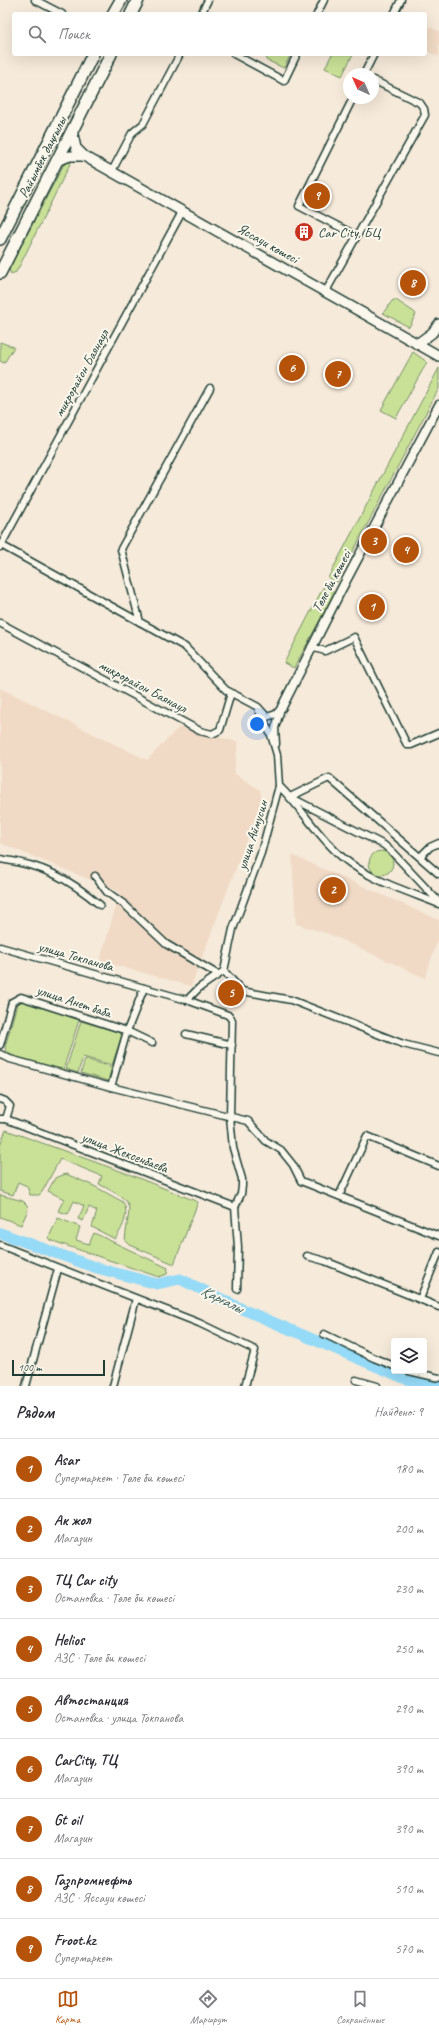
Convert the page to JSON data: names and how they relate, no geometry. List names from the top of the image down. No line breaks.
{"streets":{"highway":["Райымбек даңғылы"],"main road":["Яссауи көшесі"],"street":["микрорайон Баянаул","Төле би көшесі","улица Аймусин","улица Токпанова","улица Анет баба","улица Жексенбаева"]},"crossings":[["Яссауи көшесі","микрорайон Баянаул"]],"water":["Қарғалы"],"places":{"building":["Car City, БЦ"]},"scale_bar":"100 m","north":"top left","page":{"search":"Поиск","pins":["9","8","6","7","3","4","1","2","5"],"scale":"100 m","heading":["Рядом","Найдено: 9"],"list":[{"mark":"1","name":"Asar","note":"Супермаркет · Төле би көшесі","value":"180 m"},{"mark":"2","name":"Ак жол","note":"Магазин","value":"200 m"},{"mark":"3","name":"ТЦ Car city","note":"Остановка · Төле би көшесі","value":"230 m"},{"mark":"4","name":"Helios","note":"АЗС · Төле би көшесі","value":"250 m"},{"mark":"5","name":"Автостанция","note":"Остановка · улица Токпанова","value":"290 m"},{"mark":"6","name":"CarCity, ТЦ","note":"Магазин","value":"390 m"},{"mark":"7","name":"Gt oil","note":"Магазин","value":"390 m"},{"mark":"8","name":"Газпромнефть","note":"АЗС · Яссауи көшесі","value":"510 m"},{"mark":"9","name":"Froot.kz","note":"Супермаркет","value":"570 m"}],"nav":["Карта","Маршрут","Сохранённые"]}}
